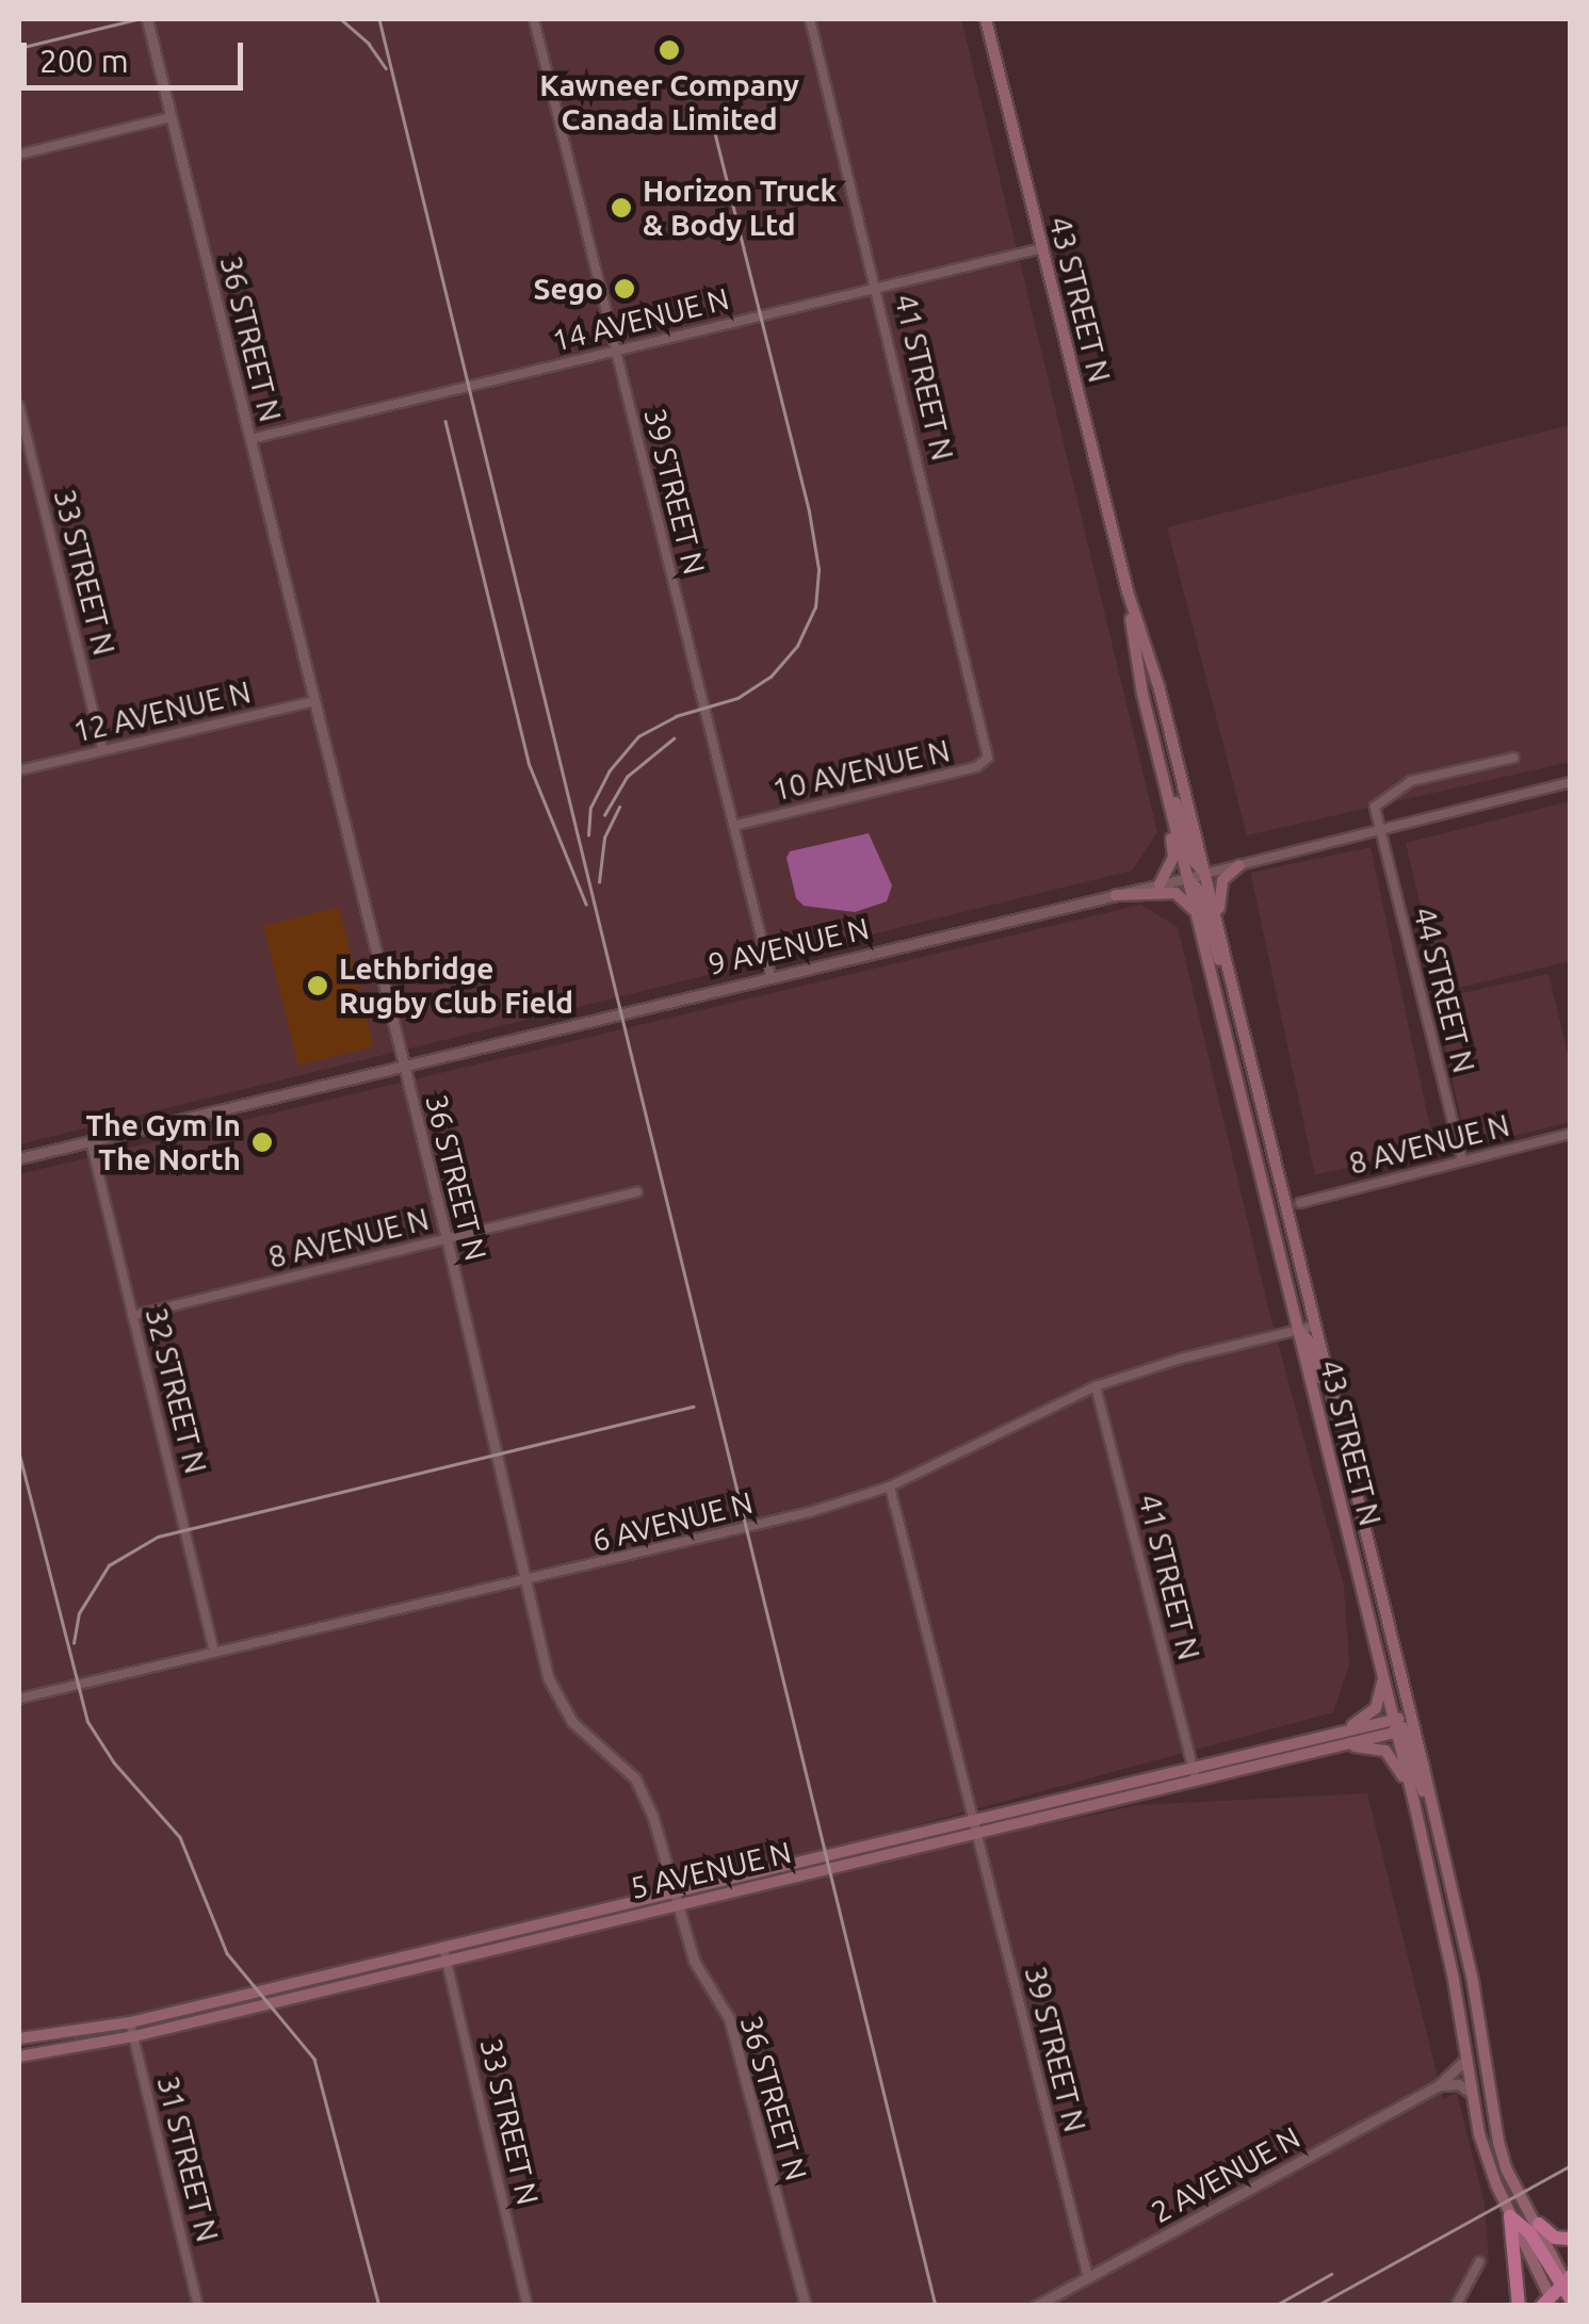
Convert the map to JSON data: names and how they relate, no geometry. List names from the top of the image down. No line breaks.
{"streets":{"main road":["43 STREET N","5 AVENUE N"],"street":["14 AVENUE N","36 STREET N","41 STREET N","39 STREET N","33 STREET N","12 AVENUE N","10 AVENUE N","9 AVENUE N","44 STREET N","8 AVENUE N","32 STREET N","6 AVENUE N","31 STREET N","2 AVENUE N"]},"crossings":[["43 STREET N","14 AVENUE N"],["43 STREET N","9 AVENUE N"],["43 STREET N","6 AVENUE N"],["43 STREET N","5 AVENUE N"],["43 STREET N","2 AVENUE N"],["14 AVENUE N","36 STREET N"],["14 AVENUE N","41 STREET N"],["14 AVENUE N","39 STREET N"],["36 STREET N","12 AVENUE N"],["36 STREET N","9 AVENUE N"],["36 STREET N","8 AVENUE N"],["36 STREET N","6 AVENUE N"],["36 STREET N","5 AVENUE N"],["41 STREET N","10 AVENUE N"],["41 STREET N","6 AVENUE N"],["41 STREET N","5 AVENUE N"],["39 STREET N","10 AVENUE N"],["39 STREET N","9 AVENUE N"],["39 STREET N","6 AVENUE N"],["39 STREET N","5 AVENUE N"],["39 STREET N","2 AVENUE N"],["33 STREET N","12 AVENUE N"],["33 STREET N","5 AVENUE N"],["9 AVENUE N","44 STREET N"],["9 AVENUE N","32 STREET N"],["44 STREET N","8 AVENUE N"],["8 AVENUE N","32 STREET N"],["32 STREET N","6 AVENUE N"],["5 AVENUE N","31 STREET N"]],"places":["Kawneer Company Canada Limited","Horizon Truck & Body Ltd","Sego","Lethbridge Rugby Club Field","The Gym In The North"],"scale_bar":"200 m"}
